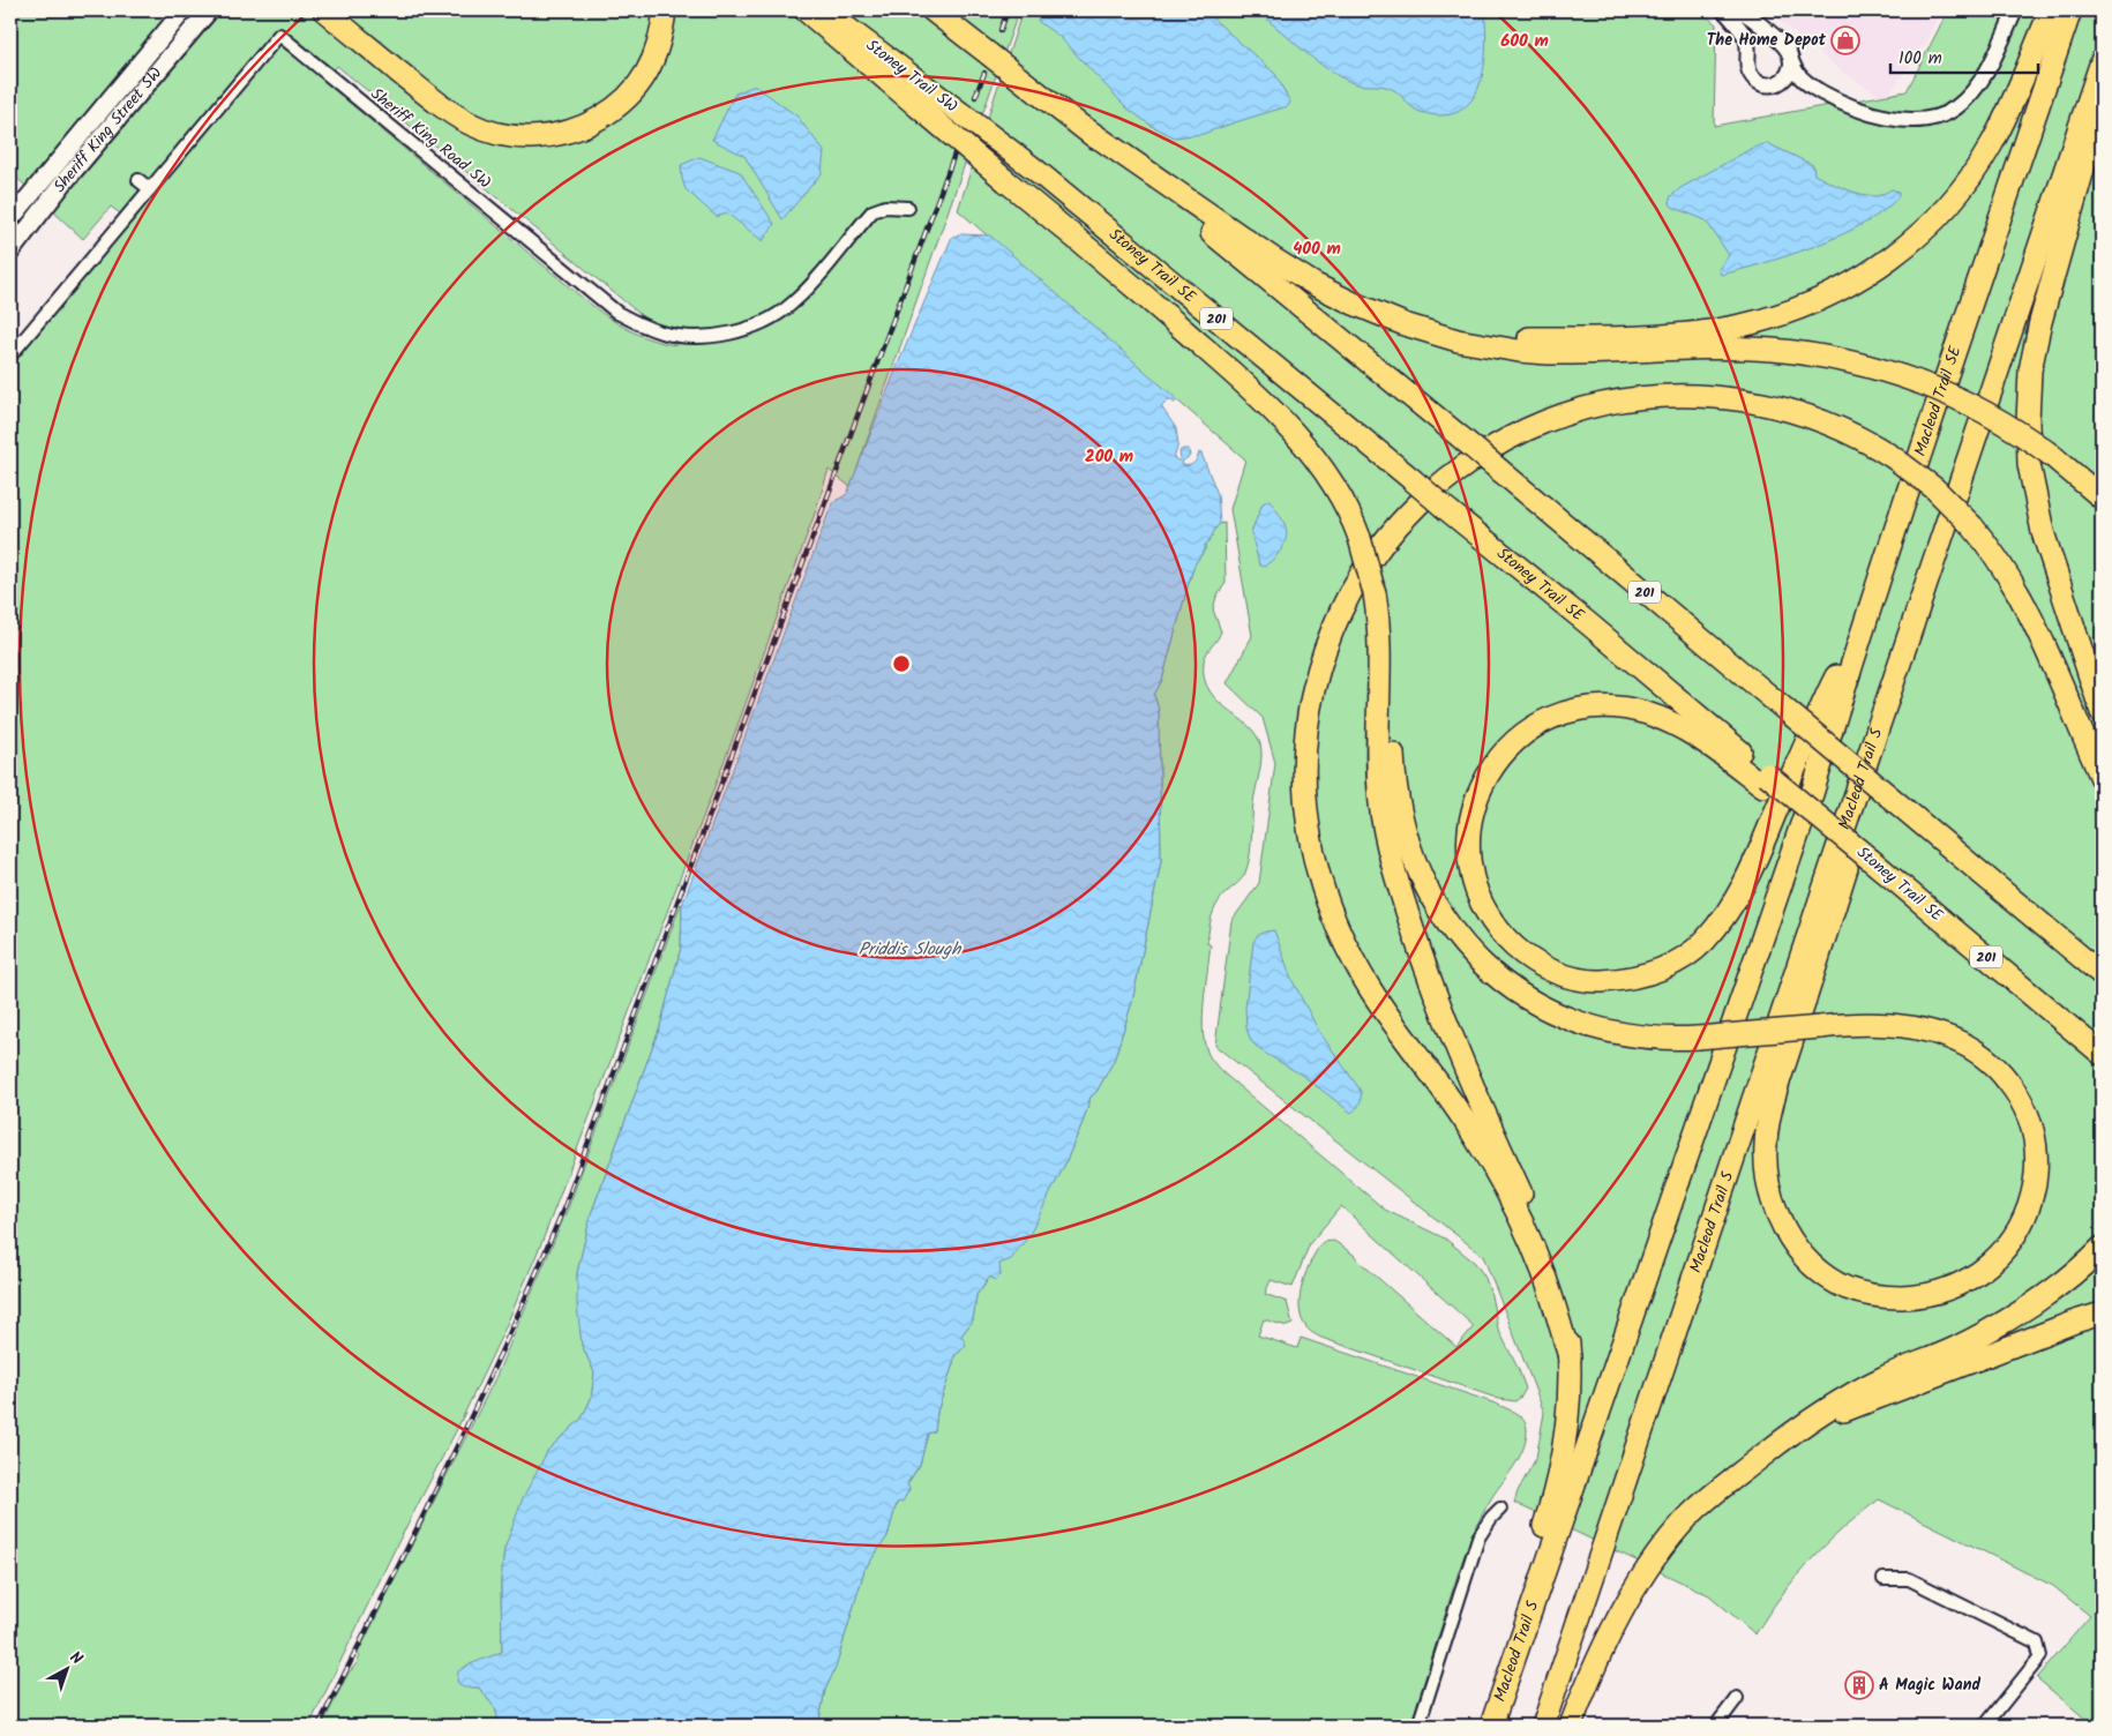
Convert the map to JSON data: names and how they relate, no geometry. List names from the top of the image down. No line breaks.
{"streets":{"highway":["Stoney Trail SW","Stoney Trail SE","201","Macleod Trail SE","Macleod Trail S"],"main road":["Sheriff King Street SW"],"street":["Sheriff King Road SW"]},"crossings":[["Stoney Trail SW","Stoney Trail SE"],["Macleod Trail SE","Macleod Trail S"]],"water":["Priddis Slough"],"places":{"shop":["The Home Depot"],"building":["A Magic Wand"]},"scale_bar":"100 m","north":"top right","rings":["600 m","400 m","200 m"]}
